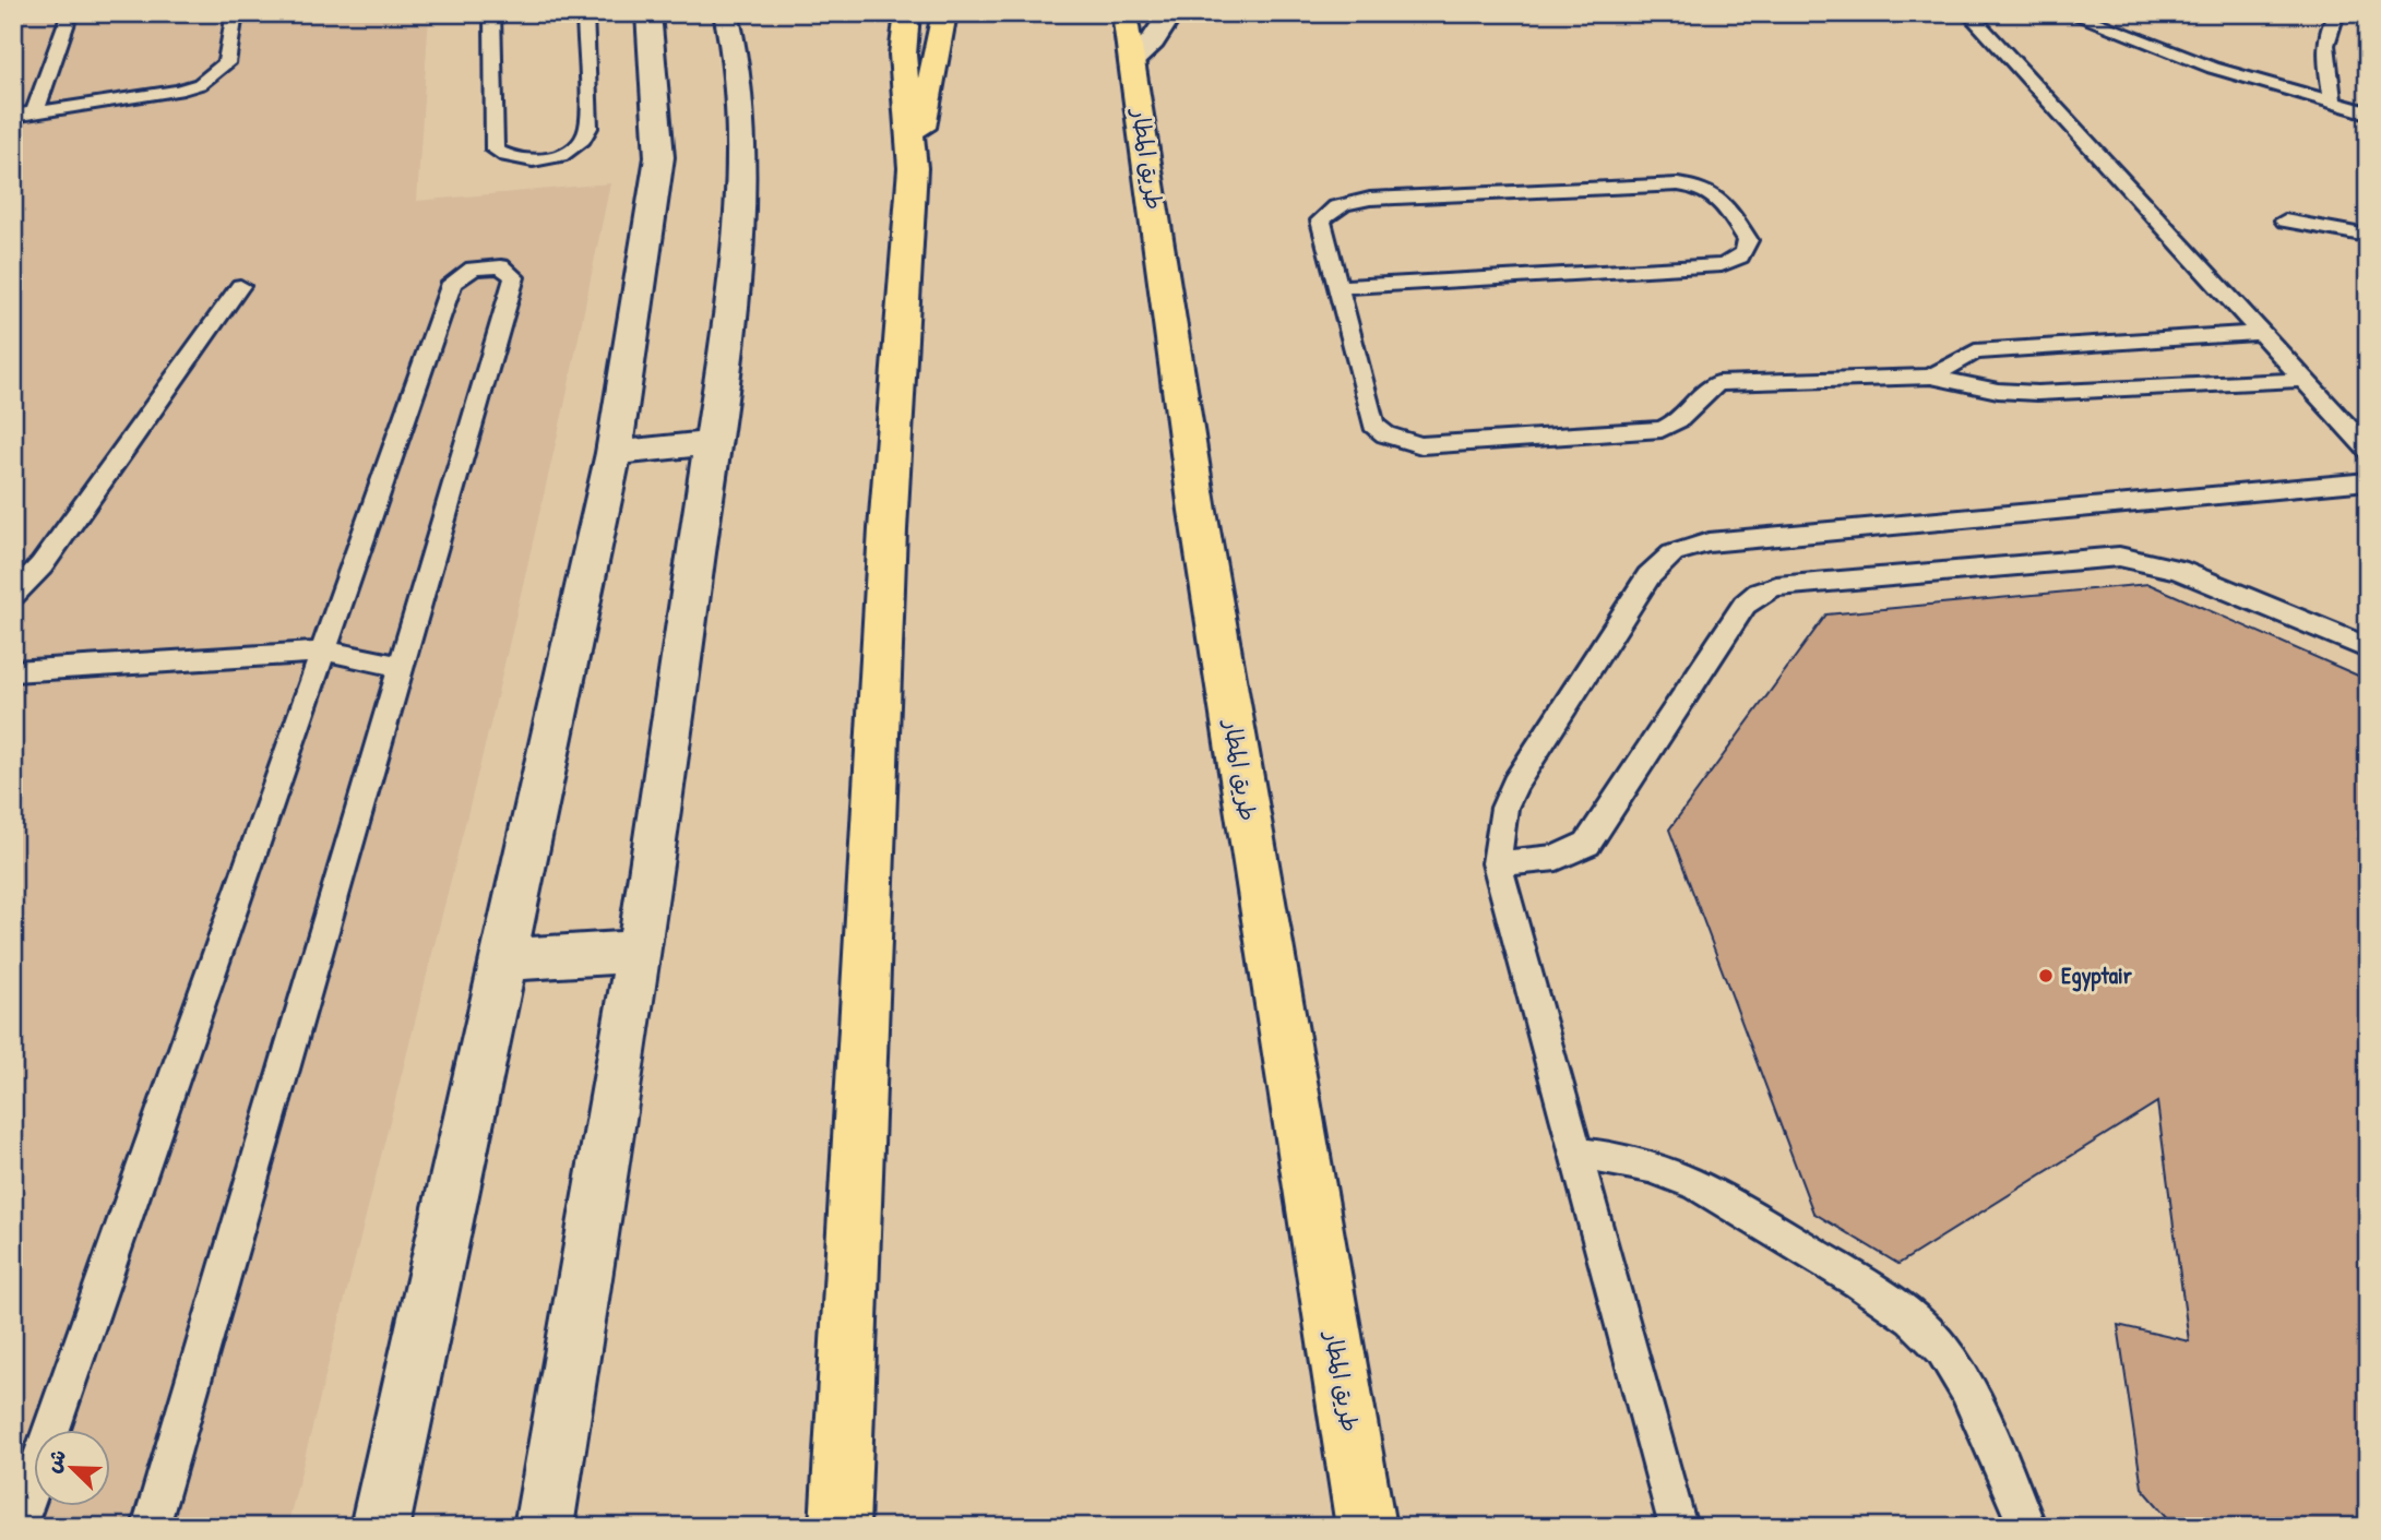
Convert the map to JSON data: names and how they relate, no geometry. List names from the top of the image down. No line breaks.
{"streets":{"main road":["طريق المطار"]},"places":["Egyptair"],"north":"top left"}
